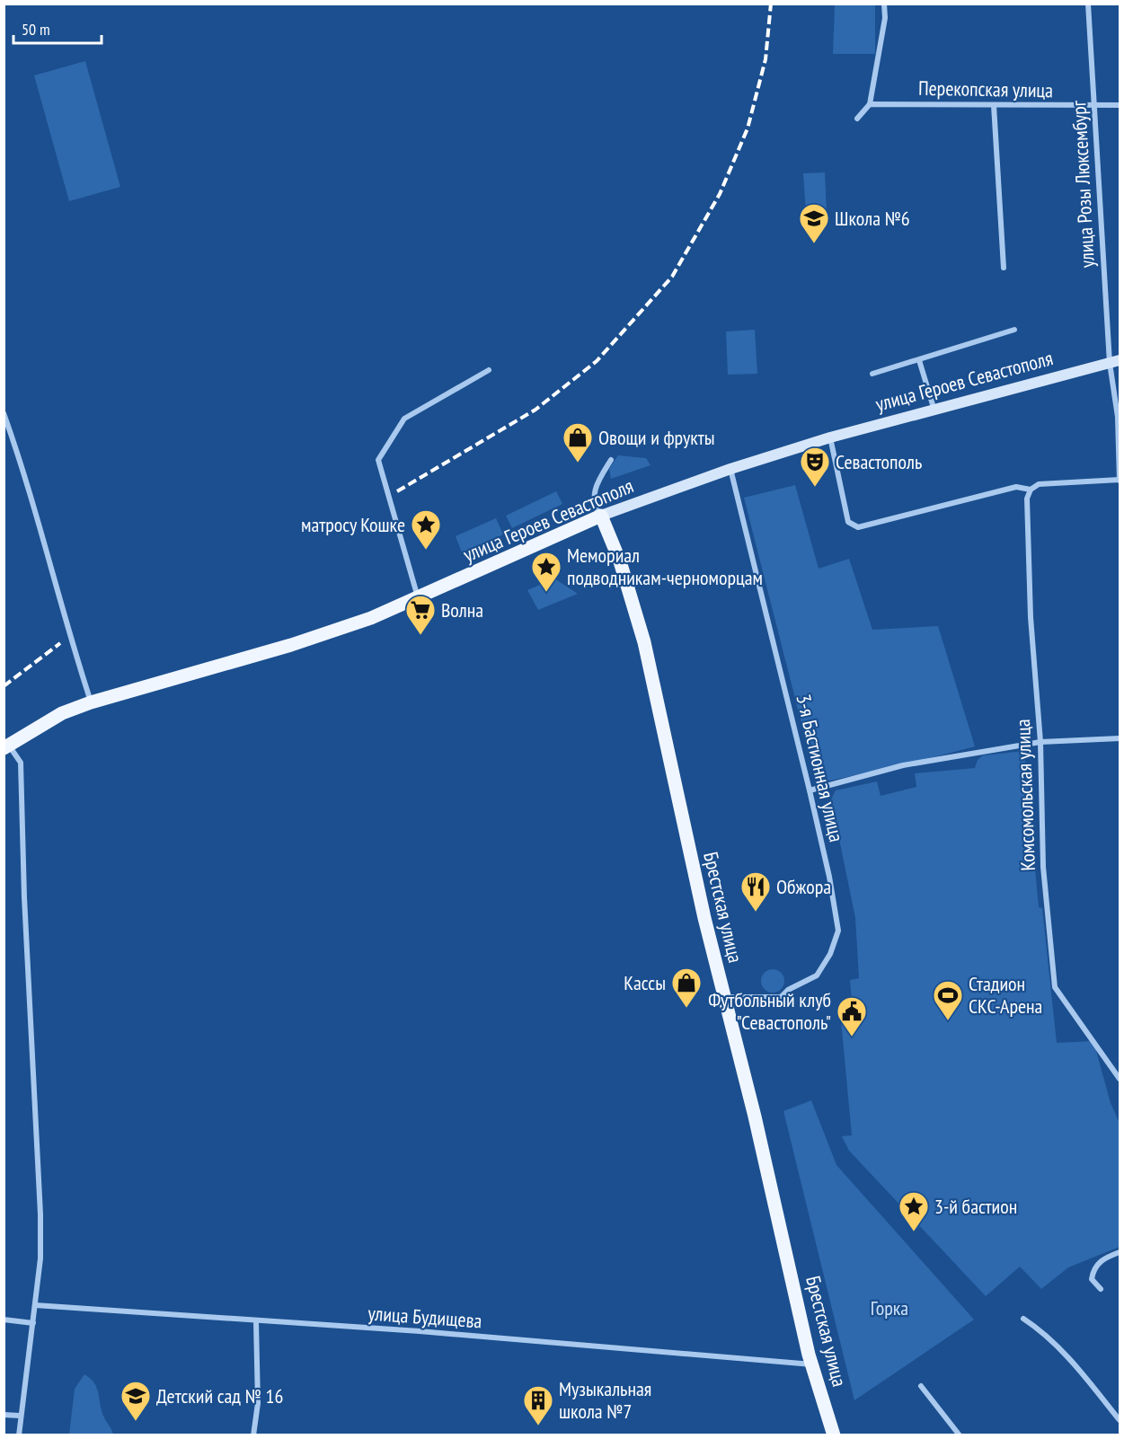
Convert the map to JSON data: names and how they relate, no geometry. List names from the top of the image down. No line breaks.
{"streets":{"main road":["улица Героев Севастополя","Брестская улица"],"street":["Перекопская улица","улица Розы Люксембург","3-я Бастионная улица","Комсомольская улица","улица Будищева"]},"crossings":[["Перекопская улица","улица Розы Люксембург"],["улица Розы Люксембург","улица Героев Севастополя"],["улица Героев Севастополя","3-я Бастионная улица"],["улица Героев Севастополя","Брестская улица"],["3-я Бастионная улица","Брестская улица"],["Брестская улица","улица Будищева"]],"parks":["Горка"],"places":{"school or university":["Школа №6","Детский сад № 16"],"shop":["Овощи и фрукты","Кассы"],"theatre":["Севастополь"],"place":["матросу Кошке","Мемориал подводникам-черноморцам","3-й бастион"],"supermarket":["Волна"],"restaurant":["Обжора"],"sports":["Стадион СКС-Арена"],"public building":["Футбольный клуб \"Севастополь\""],"building":["Музыкальная школа №7"]},"scale_bar":"50 m"}
